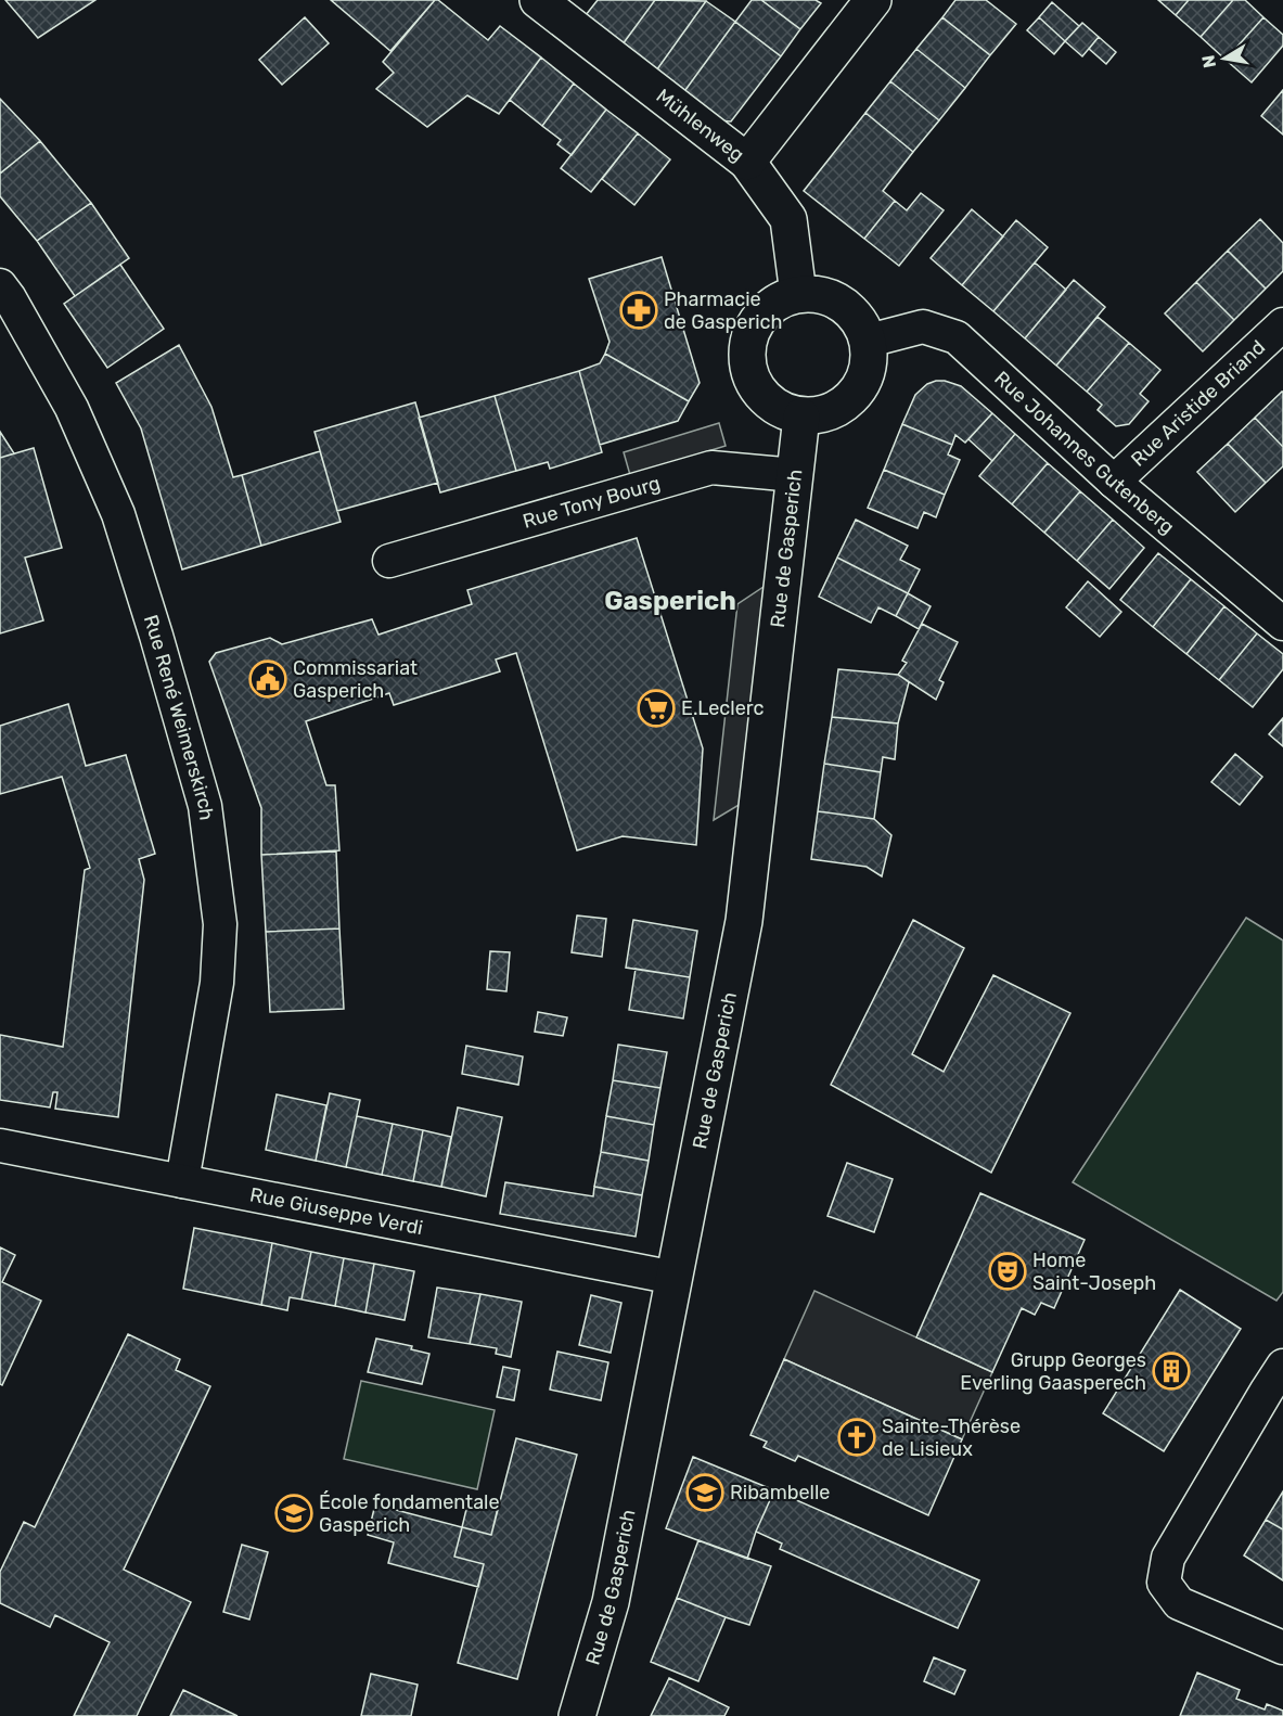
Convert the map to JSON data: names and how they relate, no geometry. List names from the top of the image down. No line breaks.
{"streets":{"street":["Mühlenweg","Rue Aristide Briand","Rue Johannes Gutenberg","Rue Tony Bourg","Rue de Gasperich","Rue René Weimerskirch","Rue Giuseppe Verdi"]},"crossings":[["Mühlenweg","Rue Johannes Gutenberg"],["Mühlenweg","Rue de Gasperich"],["Rue Aristide Briand","Rue Johannes Gutenberg"],["Rue Johannes Gutenberg","Rue de Gasperich"],["Rue Tony Bourg","Rue de Gasperich"],["Rue de Gasperich","Rue Giuseppe Verdi"],["Rue René Weimerskirch","Rue Giuseppe Verdi"]],"districts":["Gasperich"],"places":{"pharmacy":["Pharmacie de Gasperich"],"public building":["Commissariat Gasperich"],"supermarket":["E.Leclerc"],"theatre":["Home Saint-Joseph"],"building":["Grupp Georges Everling Gaasperech"],"church":["Sainte-Thérèse de Lisieux"],"school or university":["Ribambelle","École fondamentale Gasperich"]},"north":"left"}
